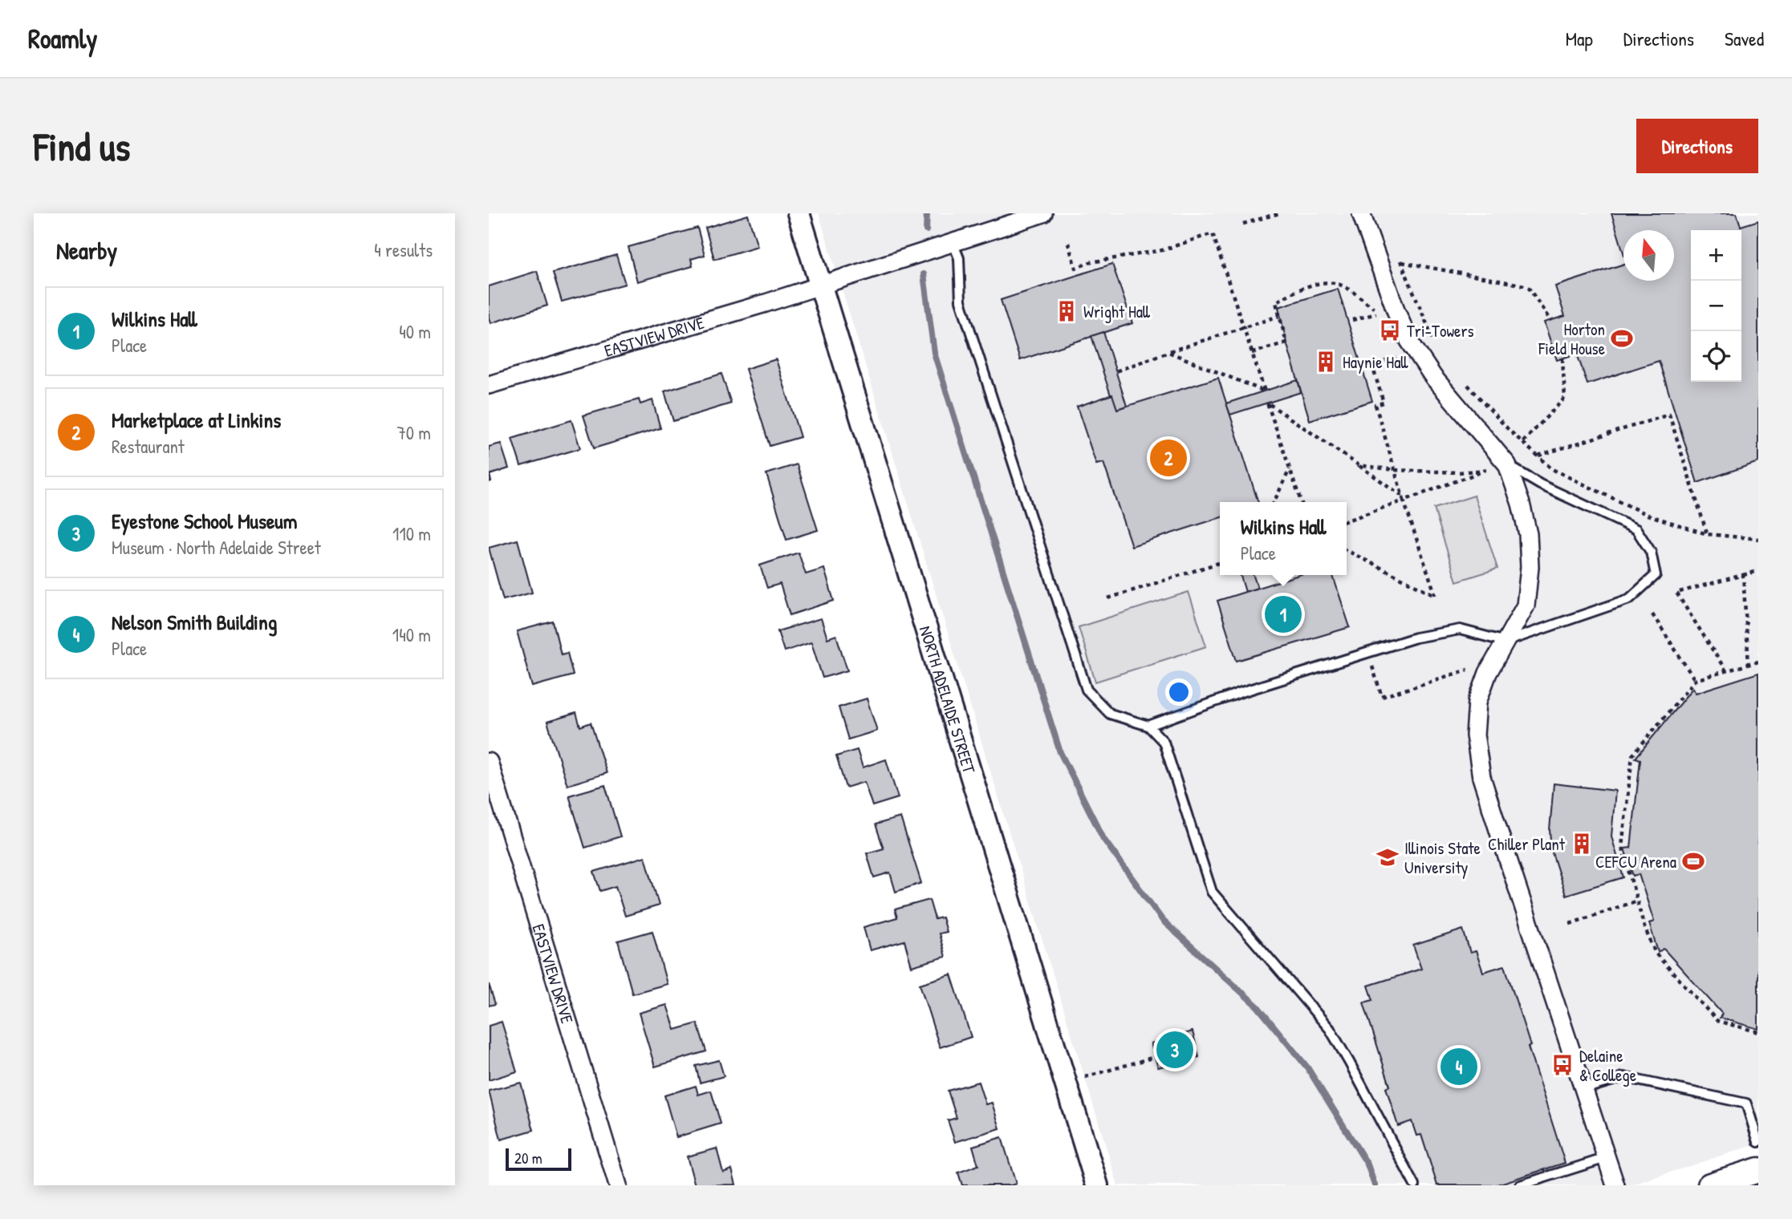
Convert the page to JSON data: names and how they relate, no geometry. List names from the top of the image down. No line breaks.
{"streets":{"street":["EASTVIEW DRIVE","NORTH ADELAIDE STREET"]},"crossings":[["EASTVIEW DRIVE","NORTH ADELAIDE STREET"]],"places":{"building":["Wright Hall","Haynie Hall","Chiller Plant"],"bus stop":["Tri-Towers","Delaine & College"],"sports":["Horton Field House","CEFCU Arena"],"school or university":["Illinois State University"]},"scale_bar":"20 m","north":"top","page":{"header":"Roamly","nav":["Map","Directions","Saved"],"buttons":"Directions","title":"Find us","heading":["Nearby","4 results"],"map_buttons":["+","−"],"list":[{"mark":"1","name":"Wilkins Hall","note":"Place","value":"40 m"},{"mark":"2","name":"Marketplace at Linkins","note":"Restaurant","value":"70 m"},{"mark":"3","name":"Eyestone School Museum","note":"Museum · North Adelaide Street","value":"110 m"},{"mark":"4","name":"Nelson Smith Building","note":"Place","value":"140 m"}],"pins":["2","1","3","4"],"popup":["Wilkins Hall","Place"],"scale":"20 m"}}
